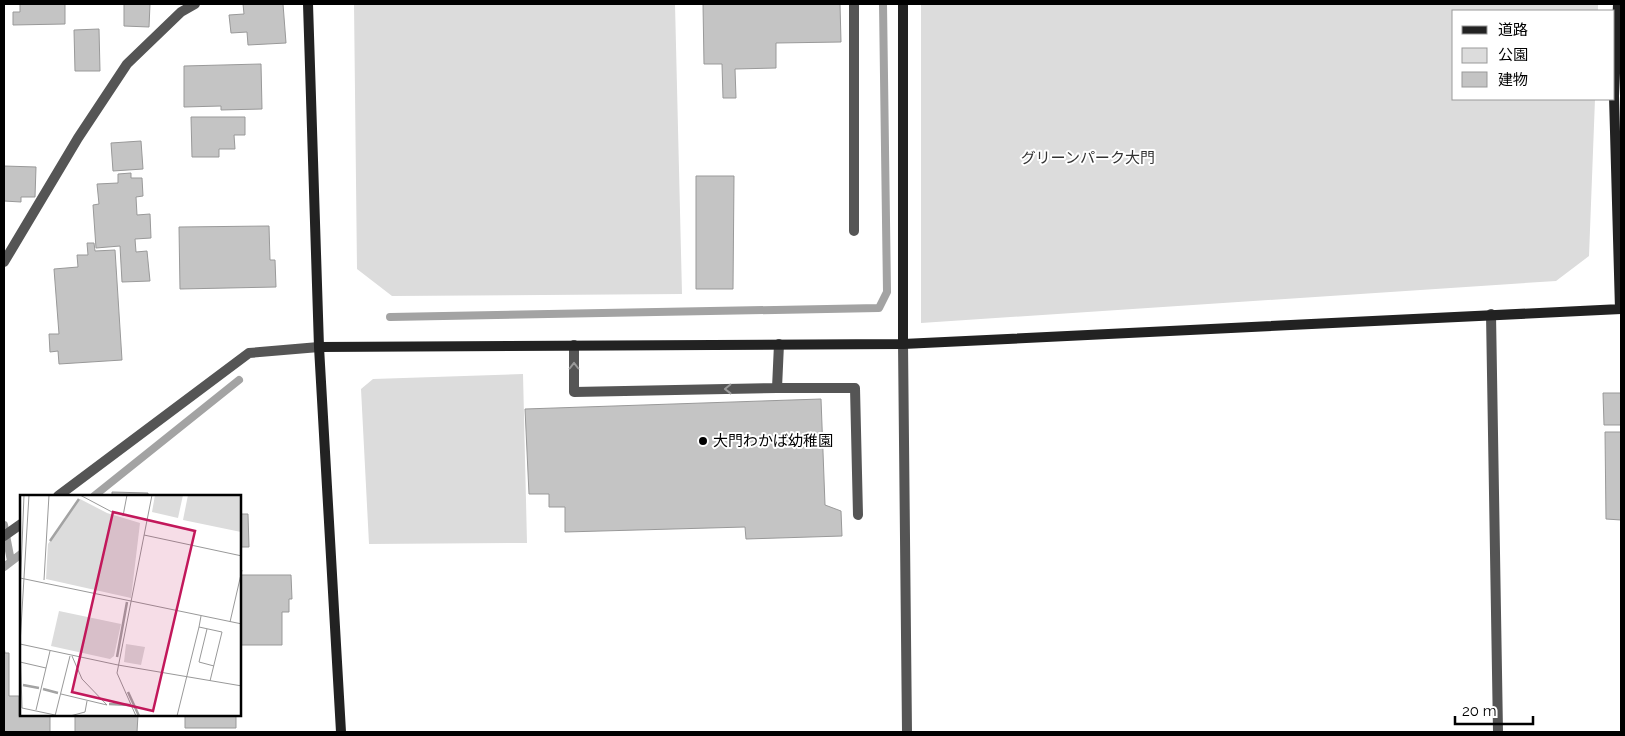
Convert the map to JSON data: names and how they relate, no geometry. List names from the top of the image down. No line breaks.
{"parks":["グリーンパーク大門"],"places":["大門わかば幼稚園"],"legend":["道路","公園","建物"],"scale_bar":"20 m"}
